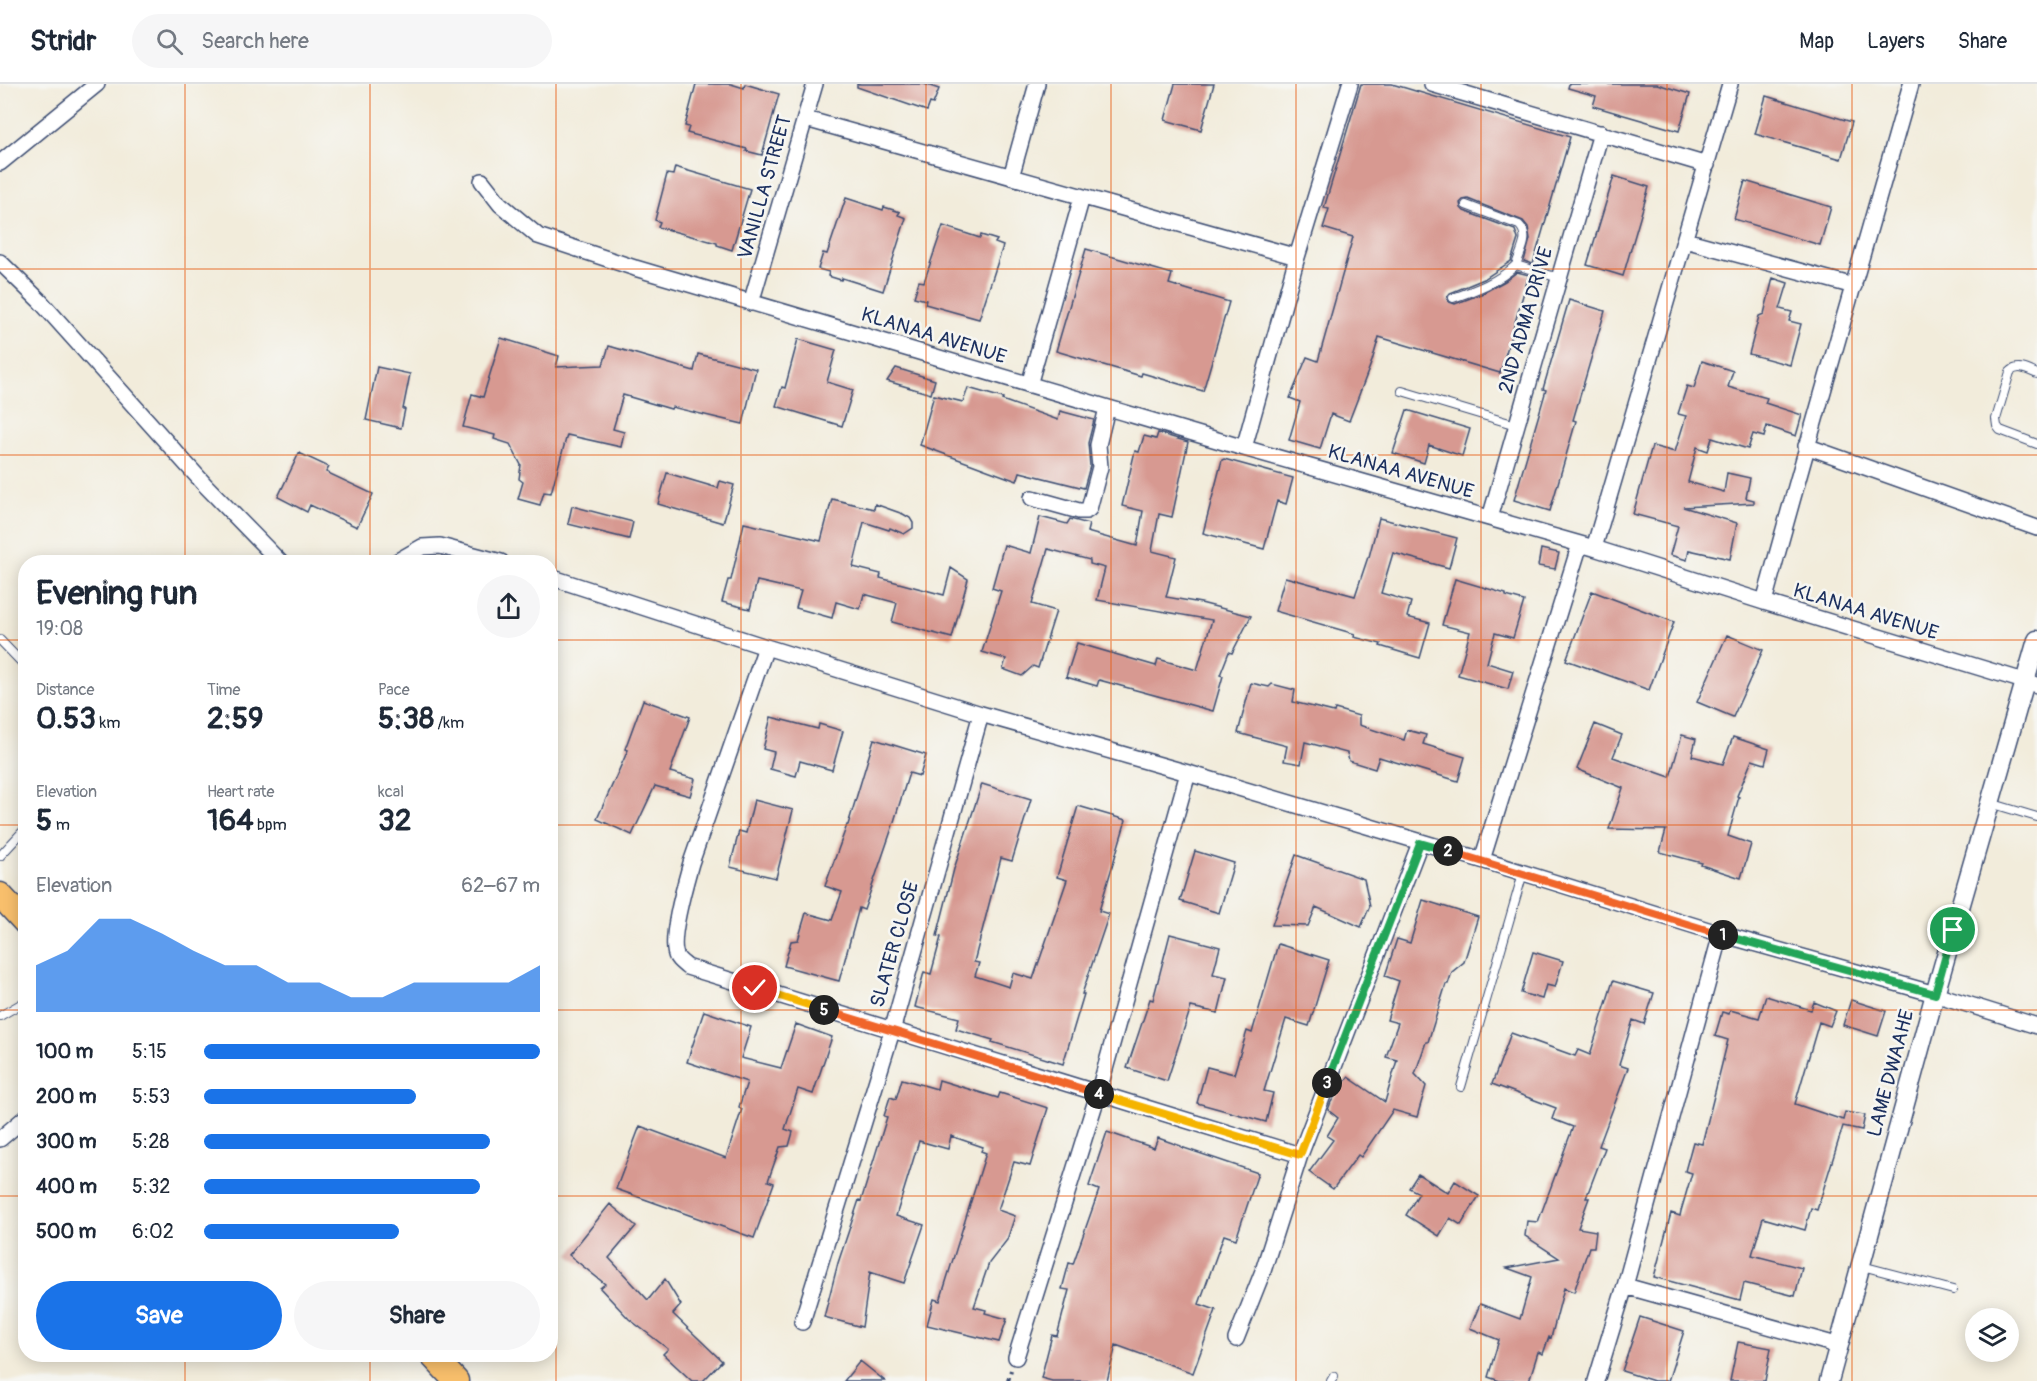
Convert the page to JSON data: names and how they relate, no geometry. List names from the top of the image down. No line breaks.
{"streets":{"street":["VANILLA STREET","2ND ADMA DRIVE","KLANAA AVENUE","SLATER CLOSE","LAME DWAAHE"]},"crossings":[["VANILLA STREET","KLANAA AVENUE"],["2ND ADMA DRIVE","KLANAA AVENUE"],["KLANAA AVENUE","LAME DWAAHE"]],"page":{"header":"Stridr","search":"Search here","nav":["Map","Layers","Share"],"heading":["Evening run","19:08"],"stats":[["Distance","0.53 km"],["Time","2:59"],["Pace","5:38 /km"],["Elevation","5 m"],["Heart rate","164 bpm"],["kcal","32"]],"pins":["2","1","5","3","4"],"chart":["Elevation","62–67 m"],"list":[{"name":"100 m","note":"5:15"},{"name":"200 m","note":"5:53"},{"name":"300 m","note":"5:28"},{"name":"400 m","note":"5:32"},{"name":"500 m","note":"6:02"}],"buttons":["Save","Share"]}}
